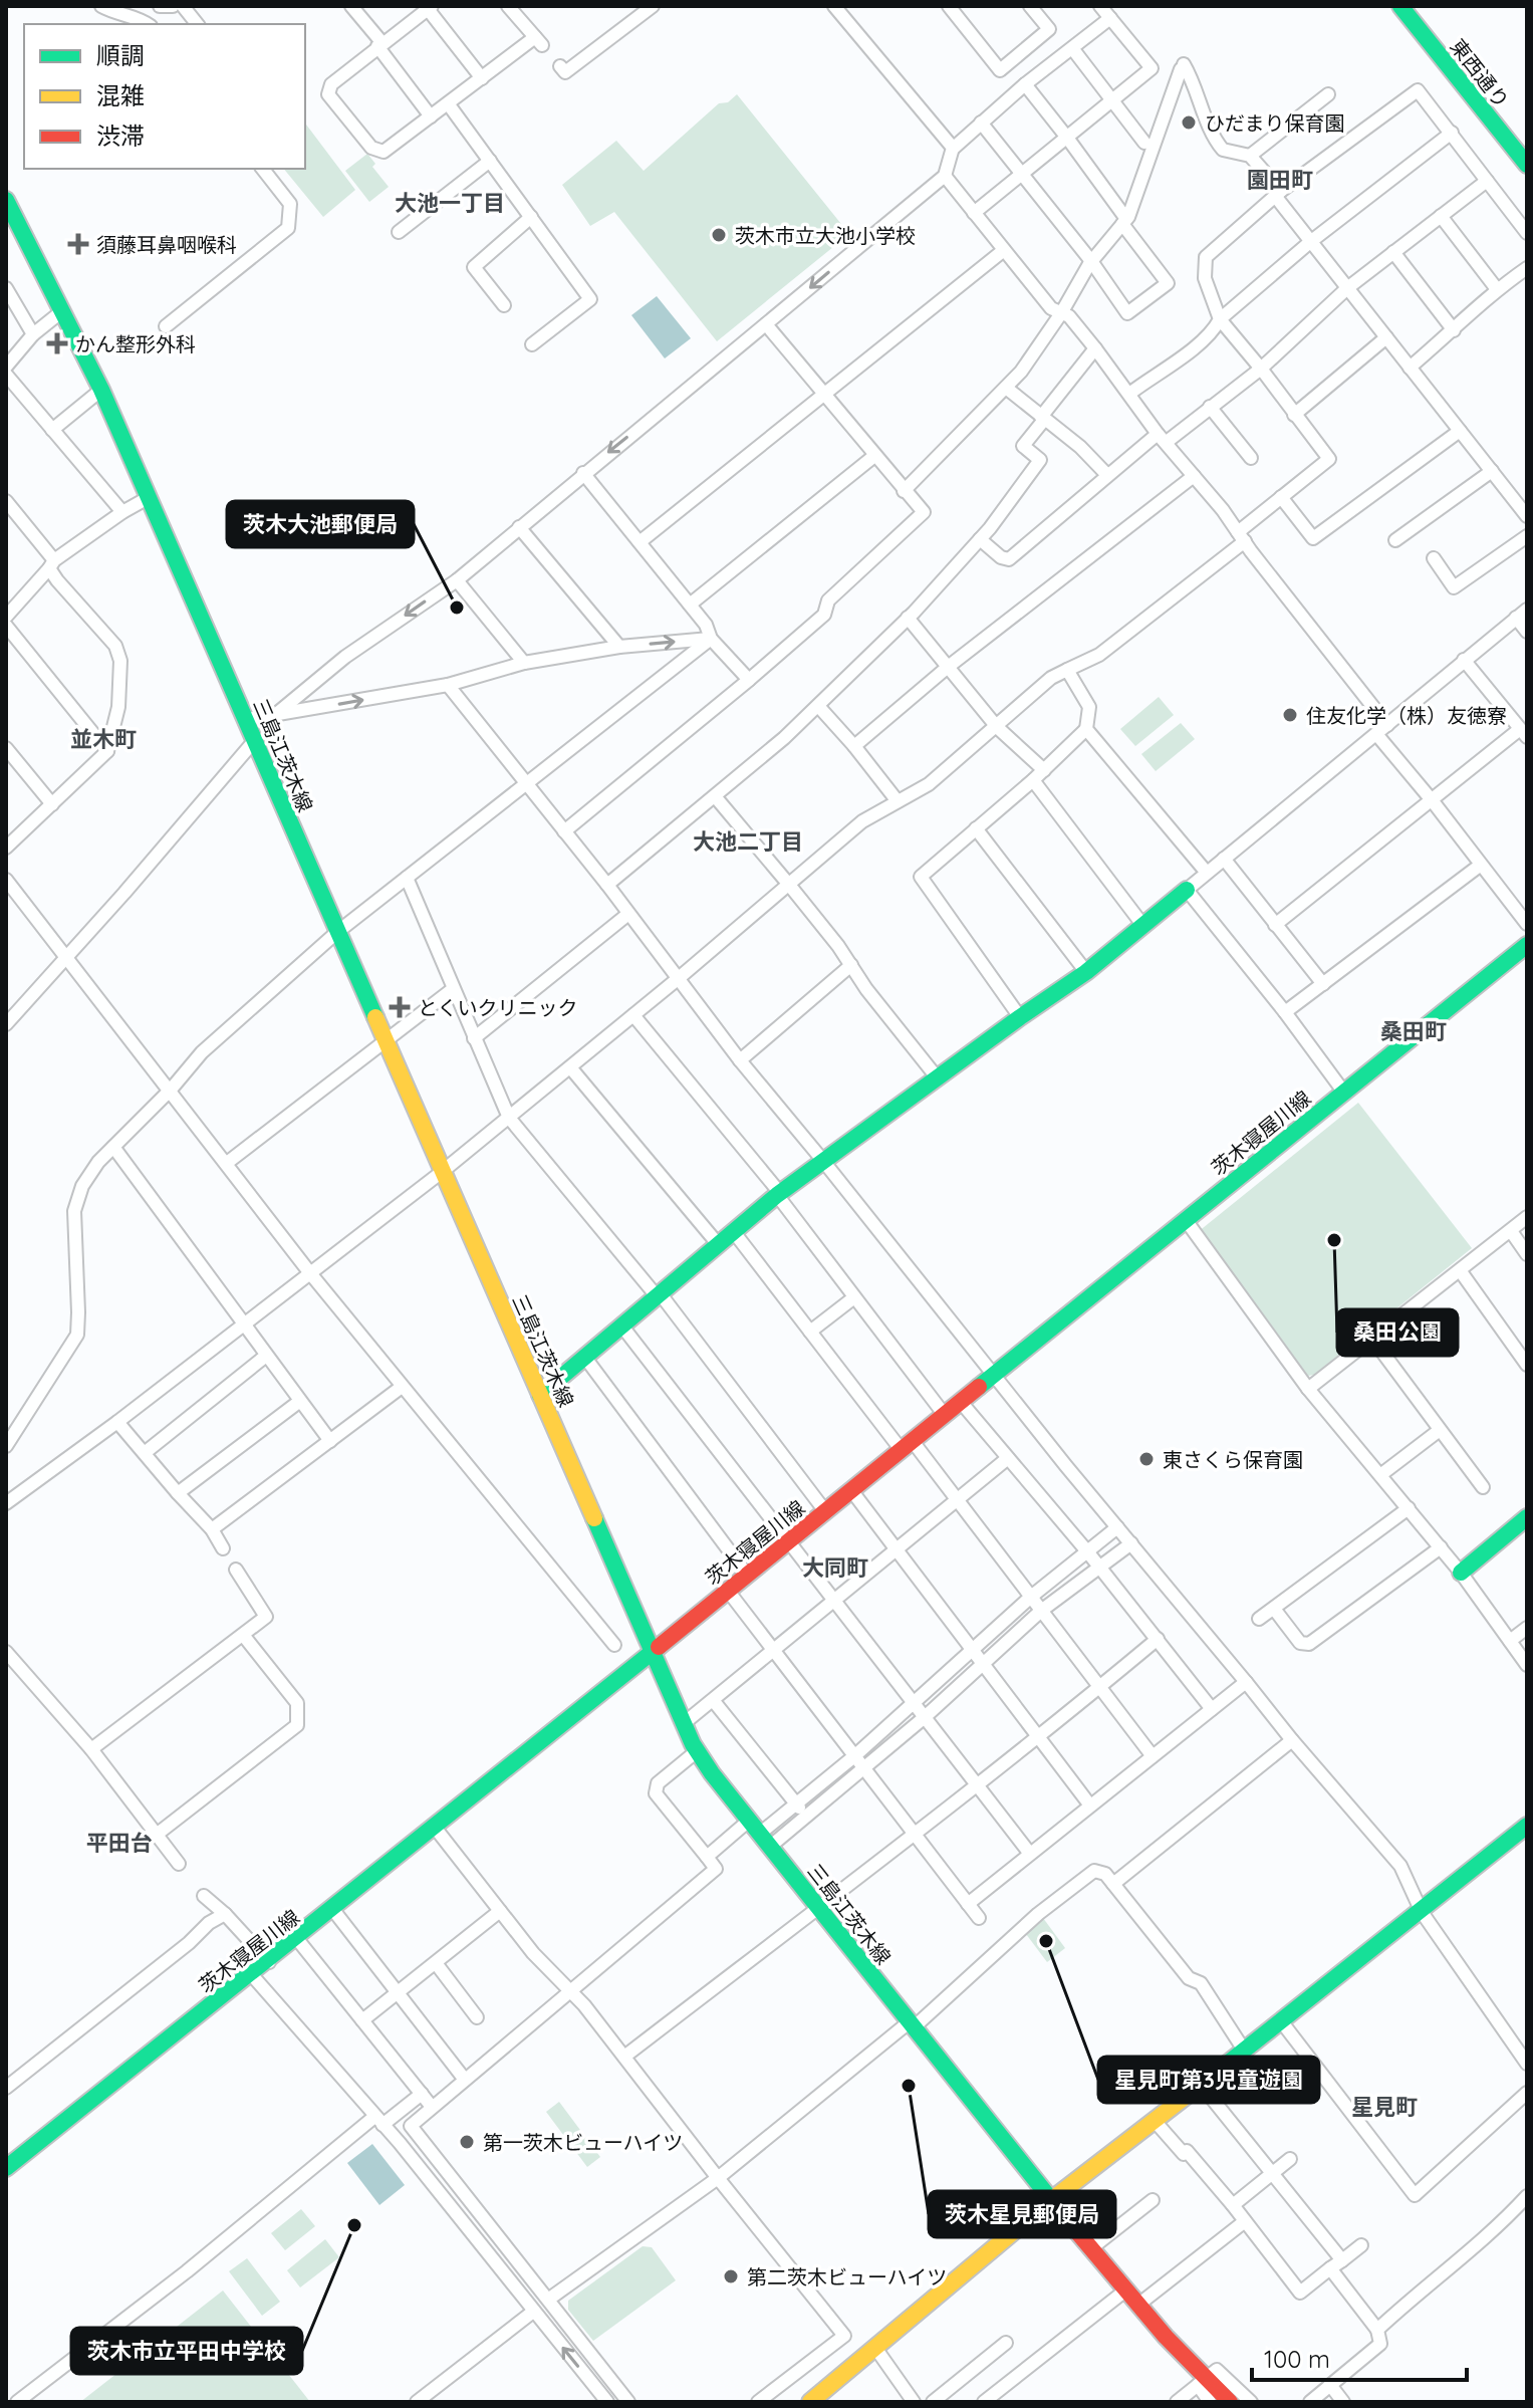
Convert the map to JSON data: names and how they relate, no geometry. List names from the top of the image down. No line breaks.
{"streets":{"main road":["東西通り","三島江茨木線","茨木寝屋川線"]},"crossings":[["三島江茨木線","茨木寝屋川線"]],"districts":["園田町","大池一丁目","並木町","大池二丁目","桑田町","大同町","平田台","星見町"],"places":{"other":["ひだまり保育園","茨木市立大池小学校","茨木大池郵便局","住友化学（株）友徳寮","桑田公園","東さくら保育園","星見町第3児童遊園","茨木星見郵便局","第一茨木ビューハイツ","茨木市立平田中学校","第二茨木ビューハイツ"],"health":["須藤耳鼻咽喉科","かん整形外科","とくいクリニック"]},"legend":["順調","混雑","渋滞"],"scale_bar":"100 m"}
